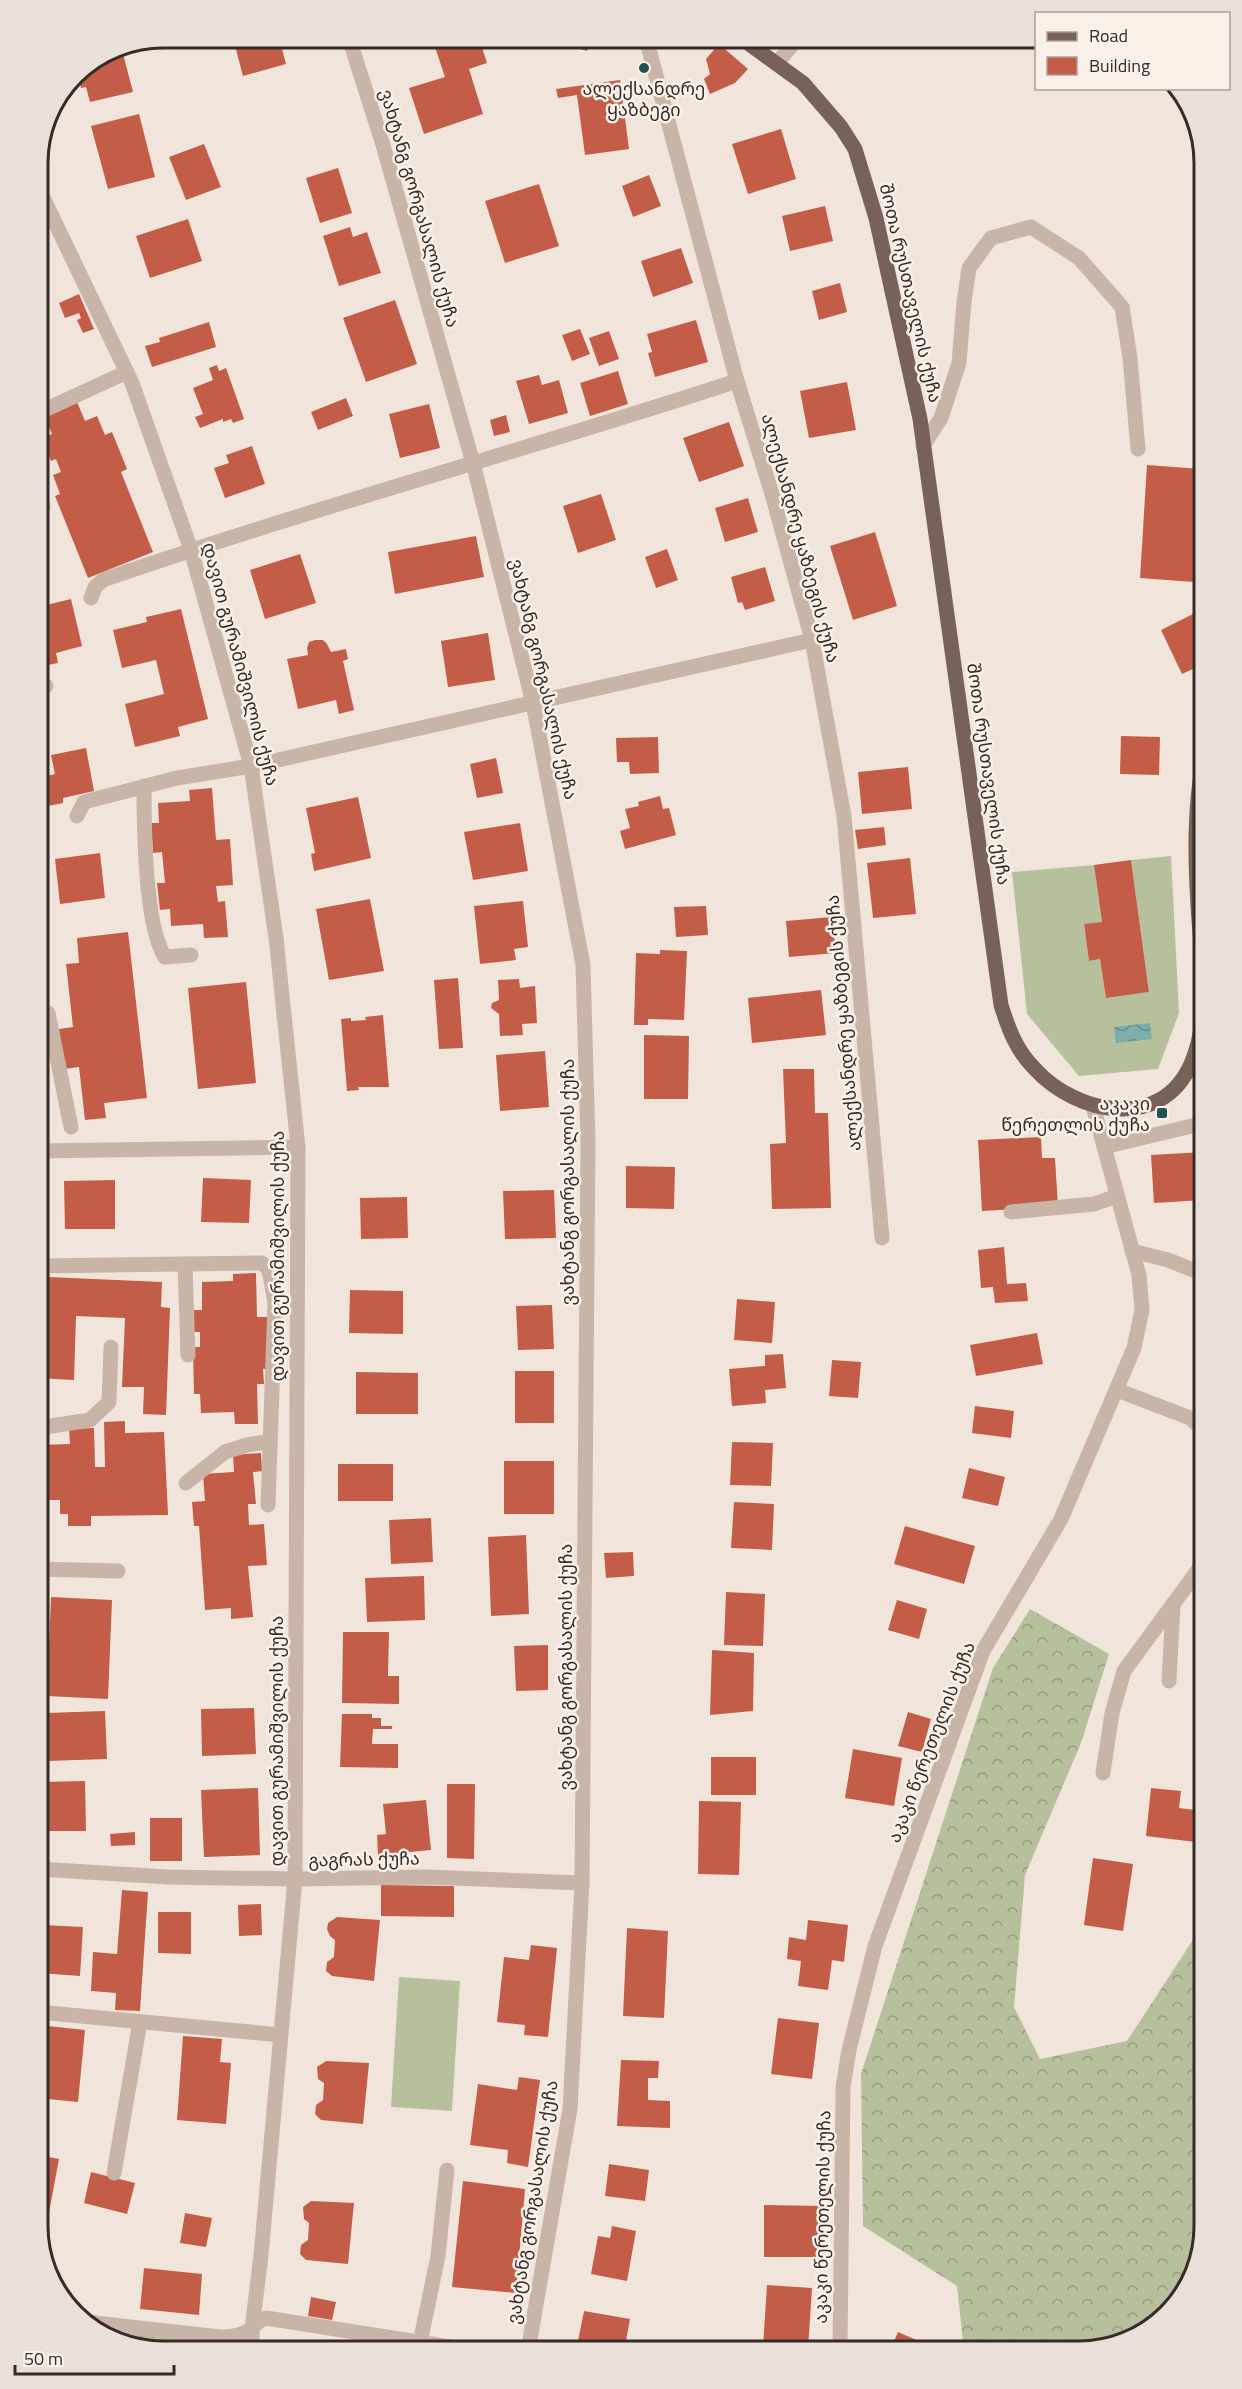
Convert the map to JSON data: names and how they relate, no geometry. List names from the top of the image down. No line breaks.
{"streets":{"main road":["შოთა რუსთაველის ქუჩა"],"street":["ვახტანგ გორგასალის ქუჩა","ალექსანდრე ყაზბეგის ქუჩა","დავით გურამიშვილის ქუჩა","აკაკი წერეთელის ქუჩა","გაგრას ქუჩა"]},"crossings":[["ვახტანგ გორგასალის ქუჩა","გაგრას ქუჩა"],["შოთა რუსთაველის ქუჩა","აკაკი წერეთელის ქუჩა"],["დავით გურამიშვილის ქუჩა","გაგრას ქუჩა"]],"places":{"other":["ალექსანდრე ყაზბეგი"],"transit":["აკაკი წერეთლის ქუჩა"]},"legend":["Road","Building"],"scale_bar":"50 m"}
